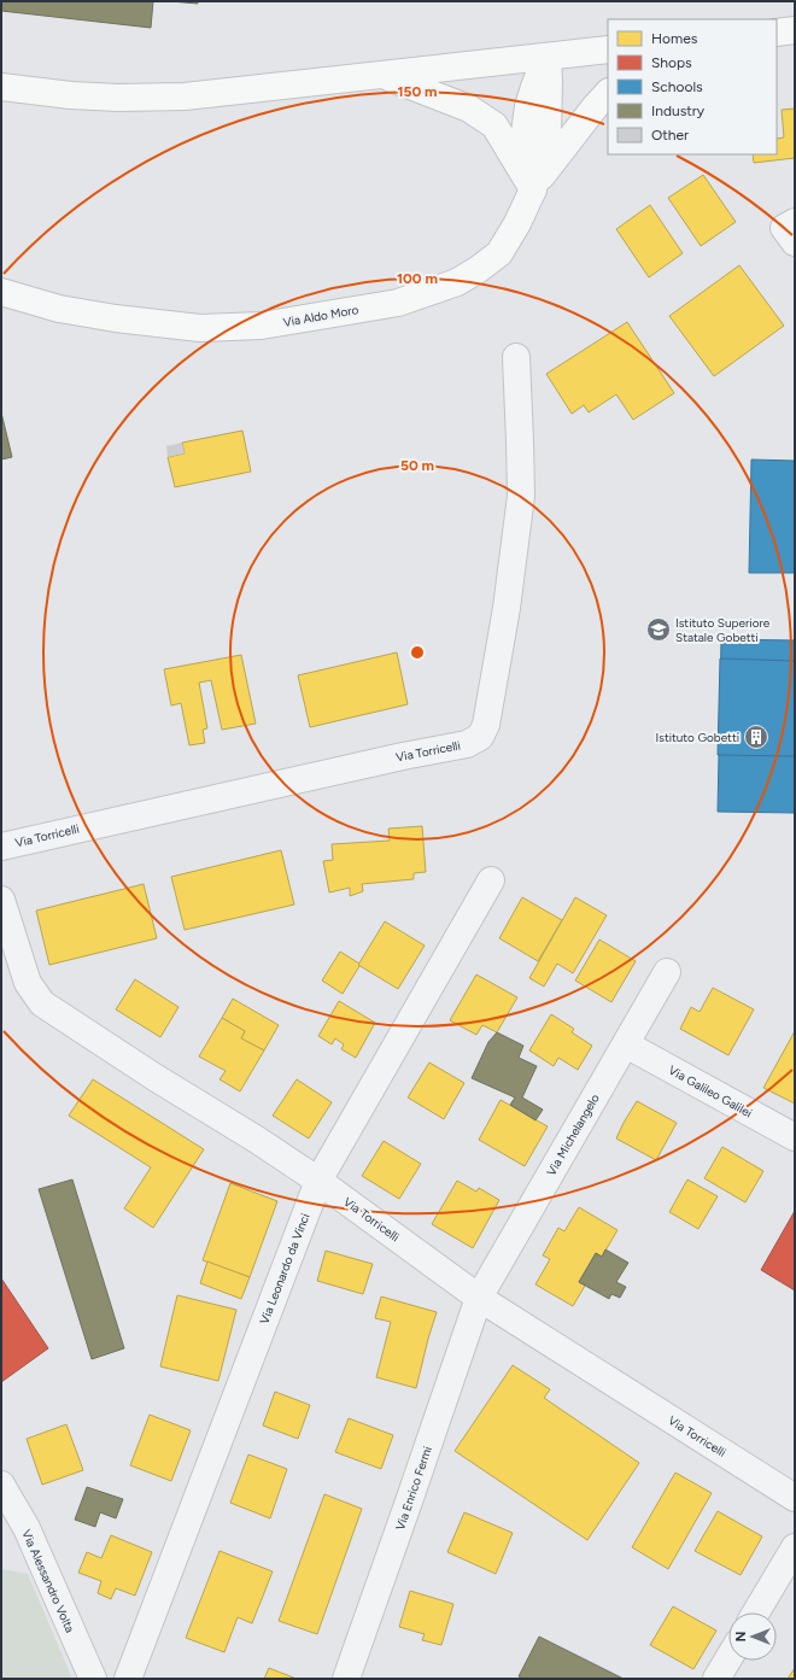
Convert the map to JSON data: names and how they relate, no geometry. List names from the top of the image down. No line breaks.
{"streets":{"main road":["Via Aldo Moro"],"street":["Via Torricelli","Via Galileo Galilei","Via Michelangelo","Via Leonardo da Vinci","Via Enrico Fermi","Via Alessandro Volta"]},"crossings":[["Via Torricelli","Via Michelangelo"],["Via Torricelli","Via Leonardo da Vinci"],["Via Torricelli","Via Enrico Fermi"],["Via Galileo Galilei","Via Michelangelo"],["Via Michelangelo","Via Enrico Fermi"]],"places":{"school or university":["Istituto Superiore Statale Gobetti"],"building":["Istituto Gobetti"]},"legend":["Homes","Shops","Schools","Industry","Other"],"north":"left","rings":["150 m","100 m","50 m"]}
